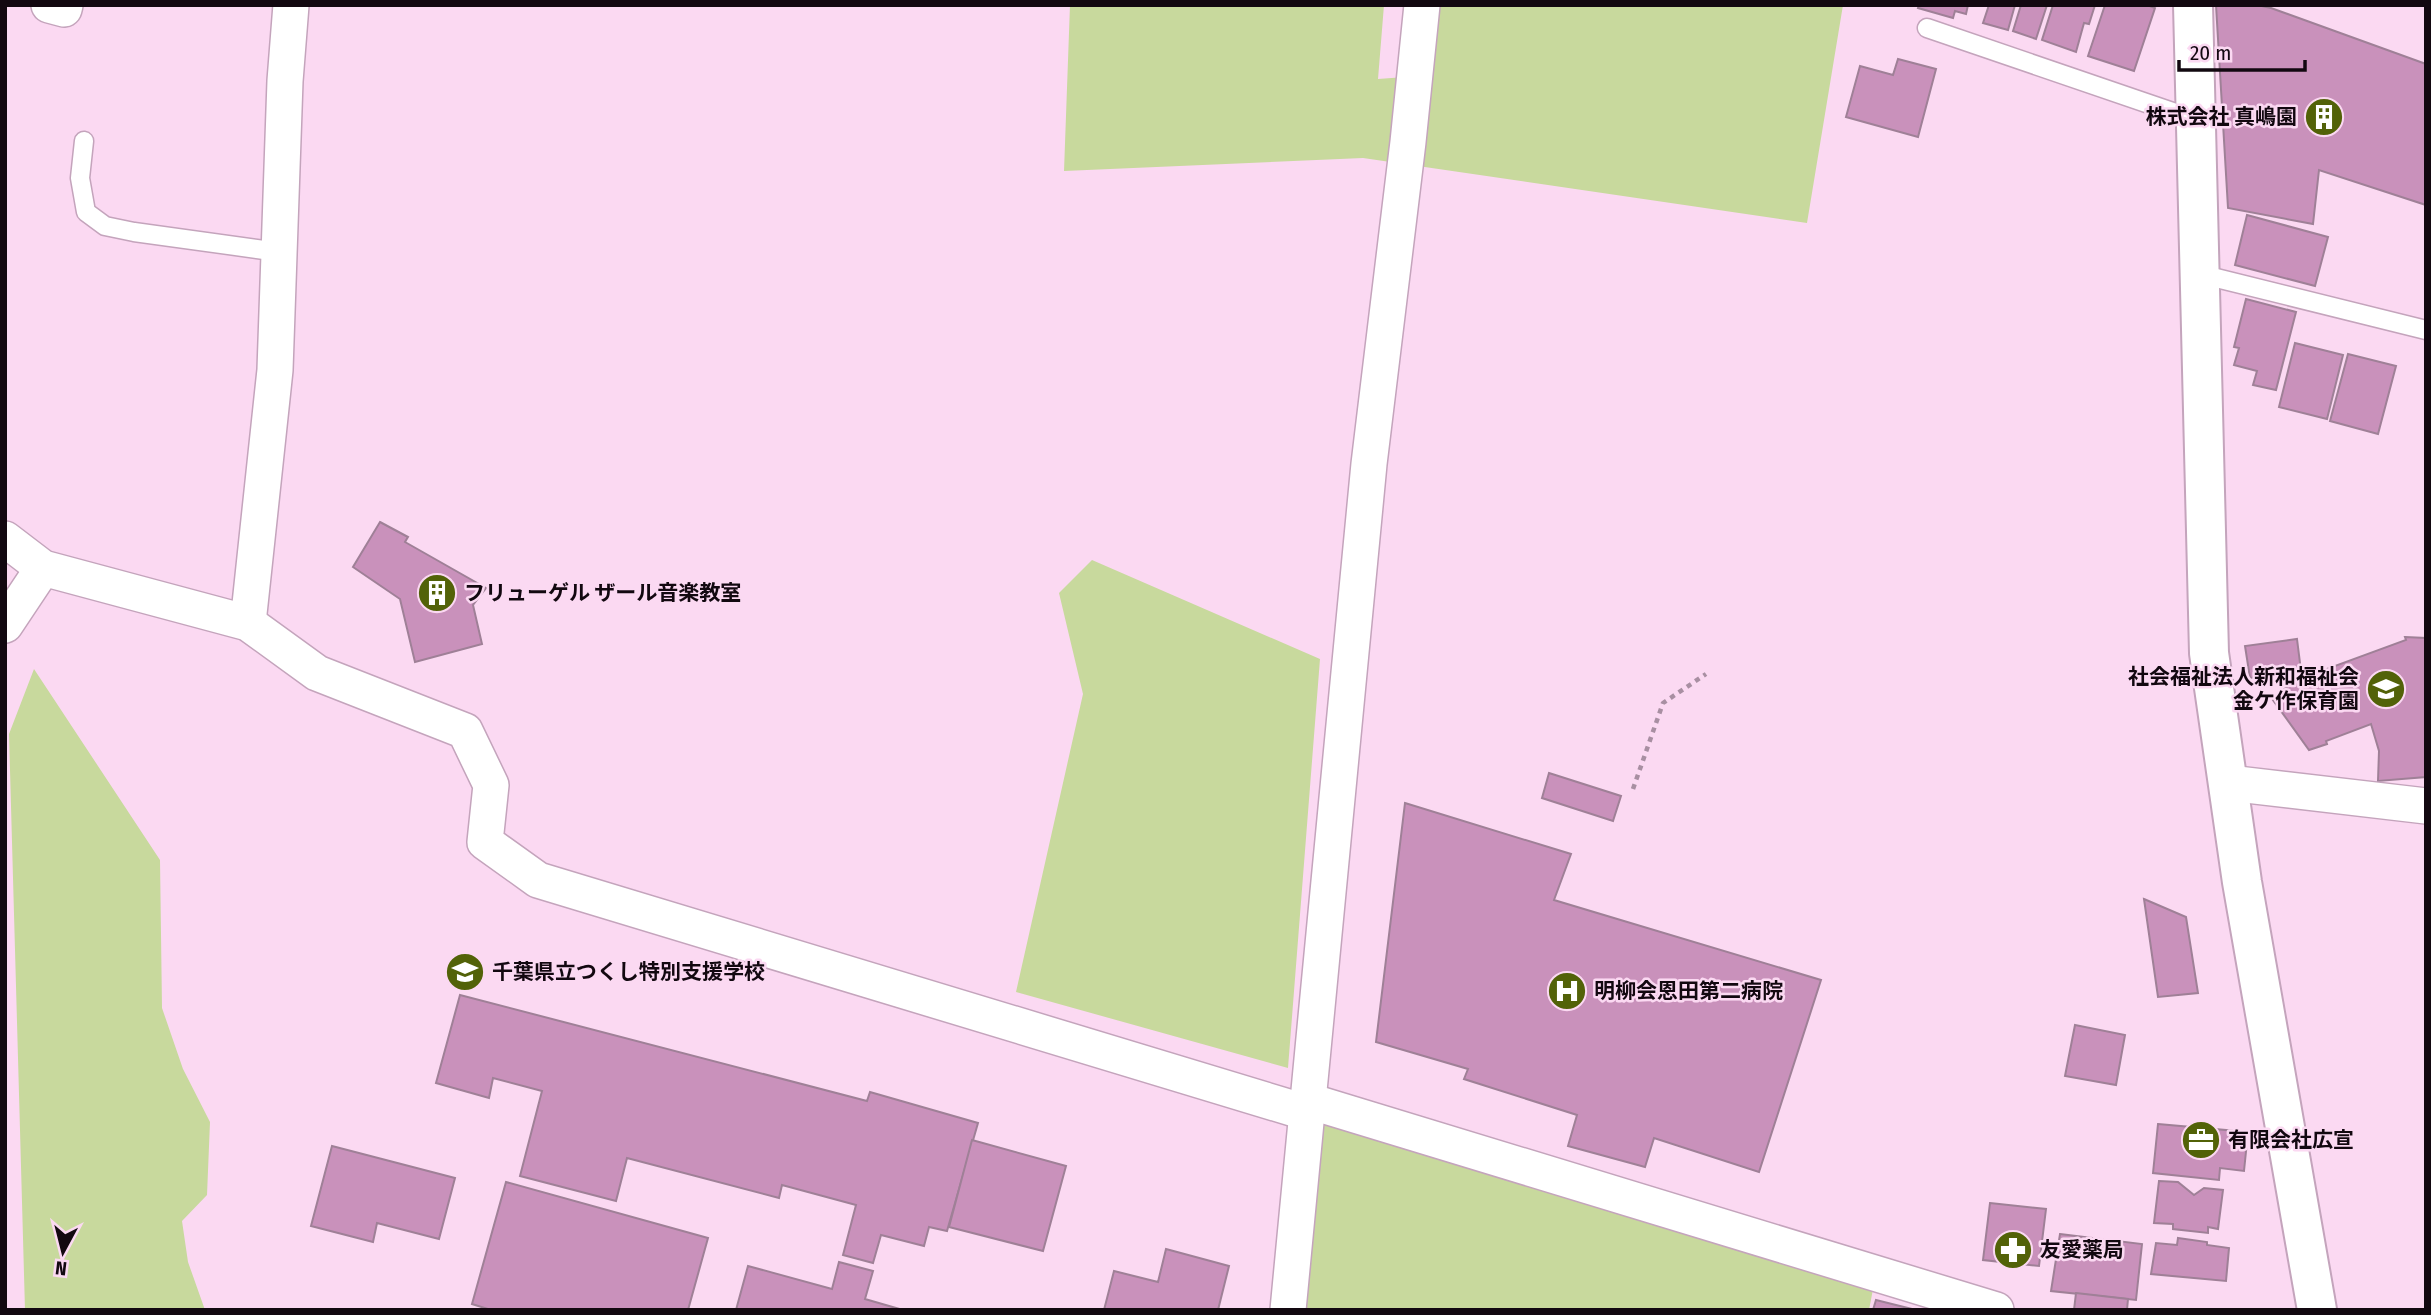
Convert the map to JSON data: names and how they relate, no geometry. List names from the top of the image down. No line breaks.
{"places":{"building":["株式会社 真嶋園","フリューゲル ザール音楽教室"],"school or university":["社会福祉法人新和福祉会 金ケ作保育園","千葉県立つくし特別支援学校"],"hospital":["明柳会恩田第二病院"],"office":["有限会社広宣"],"pharmacy":["友愛薬局"]},"scale_bar":"20 m","north":"bottom"}
